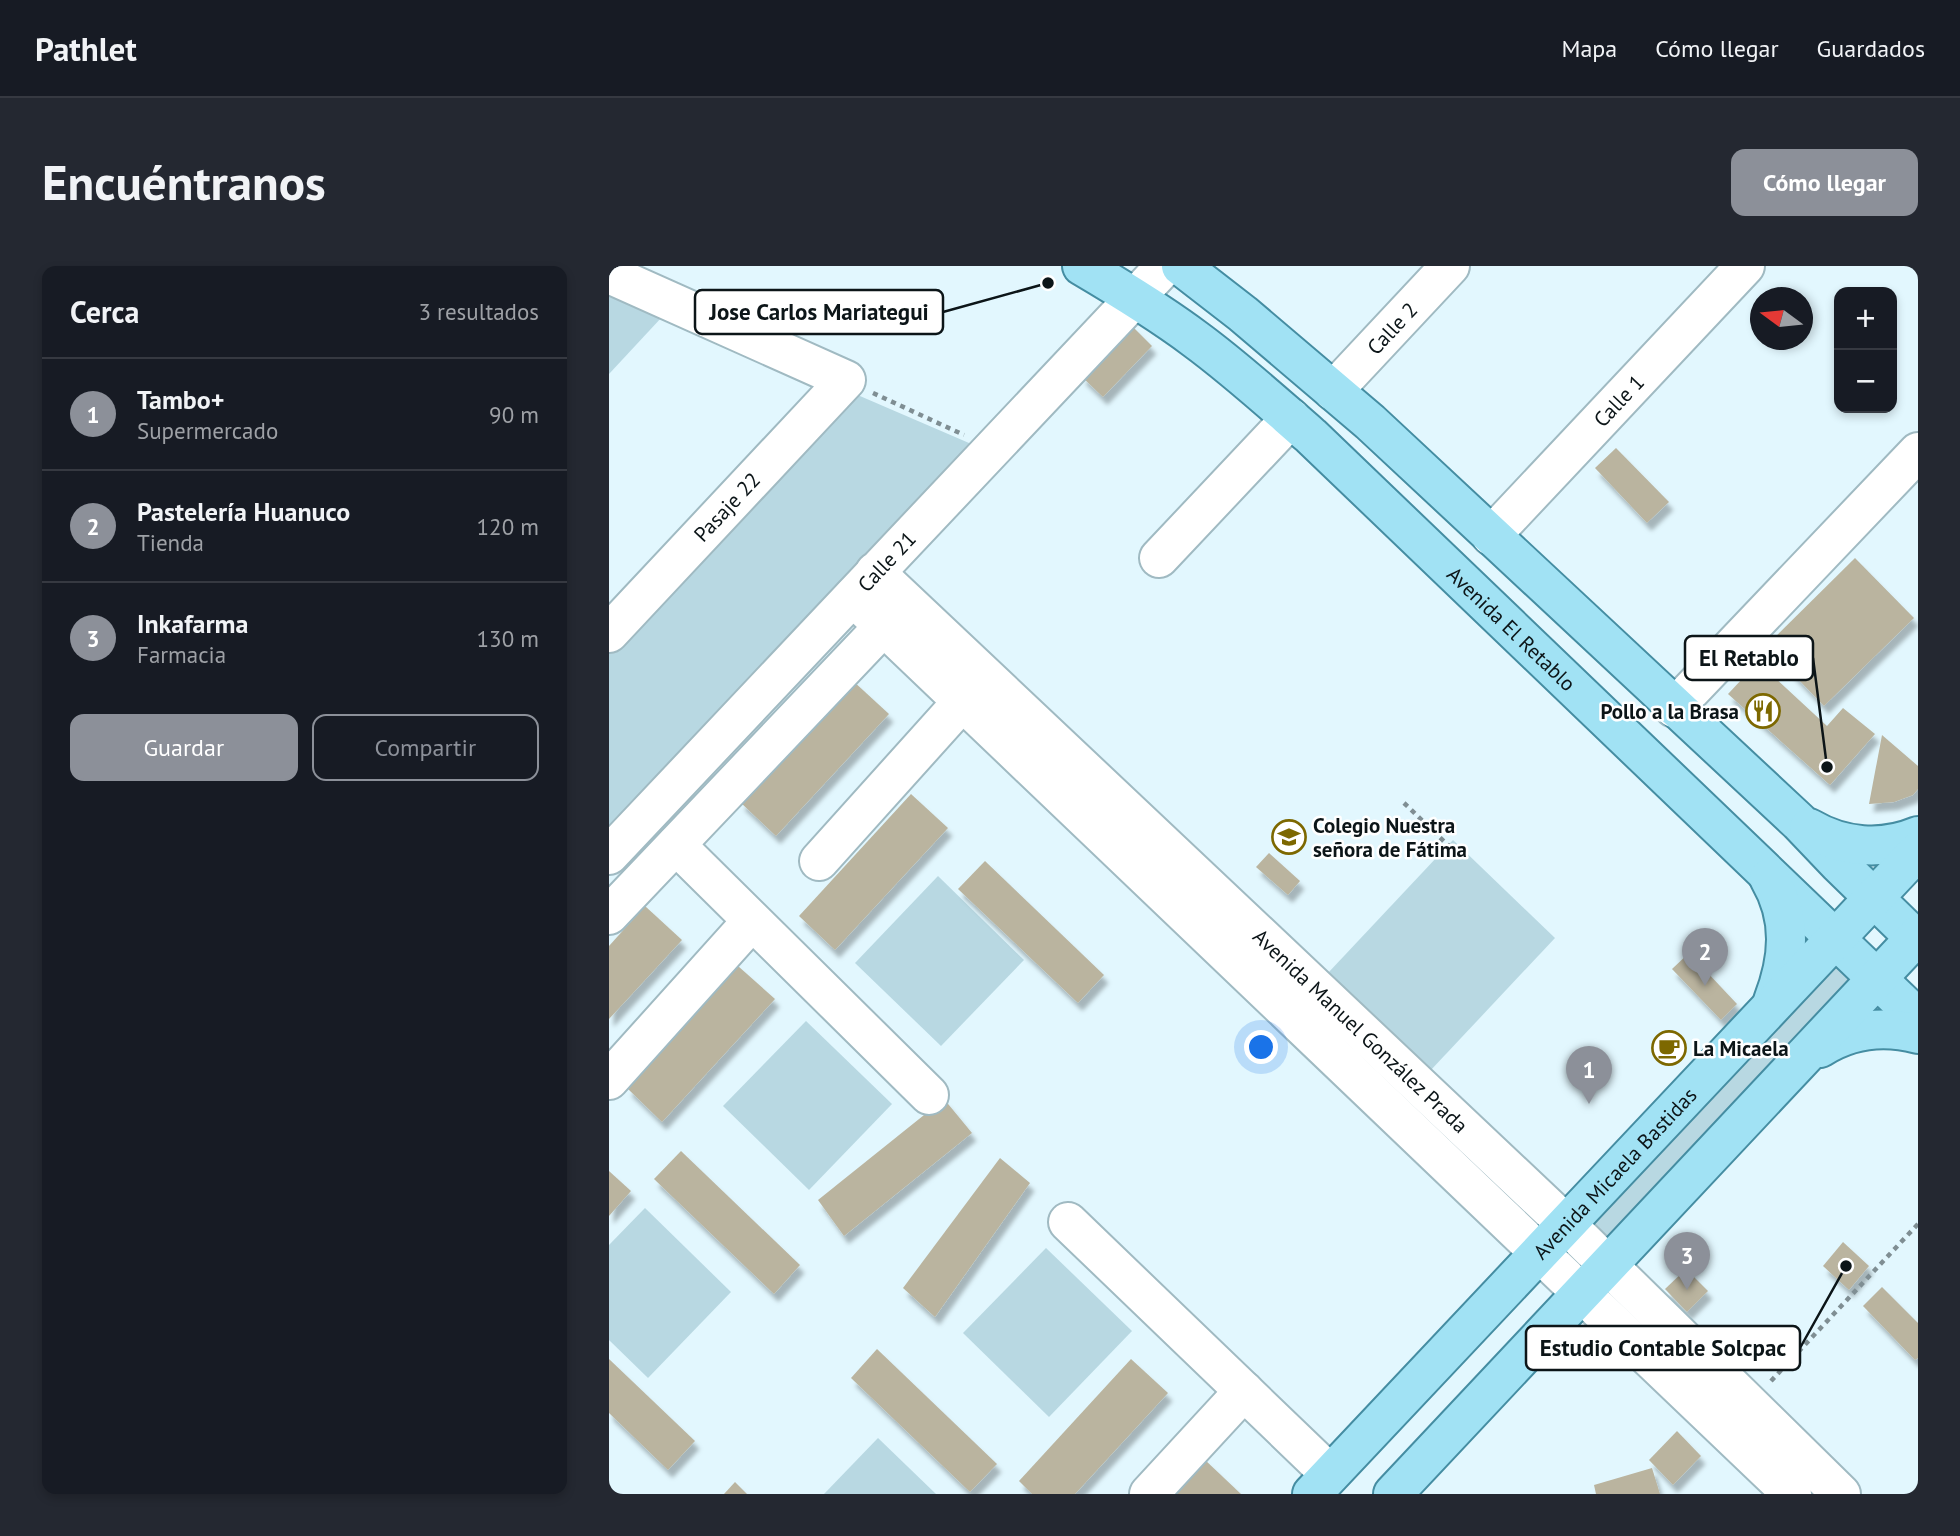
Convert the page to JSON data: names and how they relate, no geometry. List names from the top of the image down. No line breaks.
{"streets":{"main road":["Avenida El Retablo","Avenida Micaela Bastidas"],"street":["Calle 2","Calle 1","Pasaje 22","Calle 21","Avenida Manuel González Prada"]},"crossings":[["Calle 21","Avenida El Retablo"],["Calle 21","Avenida Manuel González Prada"],["Avenida El Retablo","Avenida Micaela Bastidas"],["Avenida Manuel González Prada","Avenida Micaela Bastidas"]],"places":{"other":["Jose Carlos Mariategui","El Retablo","Estudio Contable Solcpac"],"restaurant":["Pollo a la Brasa"],"school or university":["Colegio Nuestra señora de Fátima"],"cafe":["La Micaela"]},"north":"left","page":{"header":"Pathlet","nav":["Mapa","Cómo llegar","Guardados"],"buttons":["Cómo llegar",["Guardar","Compartir"]],"title":"Encuéntranos","heading":["Cerca","3 resultados"],"map_buttons":["+","−"],"list":[{"mark":"1","name":"Tambo+","note":"Supermercado","value":"90 m"},{"mark":"2","name":"Pastelería Huanuco","note":"Tienda","value":"120 m"},{"mark":"3","name":"Inkafarma","note":"Farmacia","value":"130 m"}],"pins":["2","1","3"]}}
